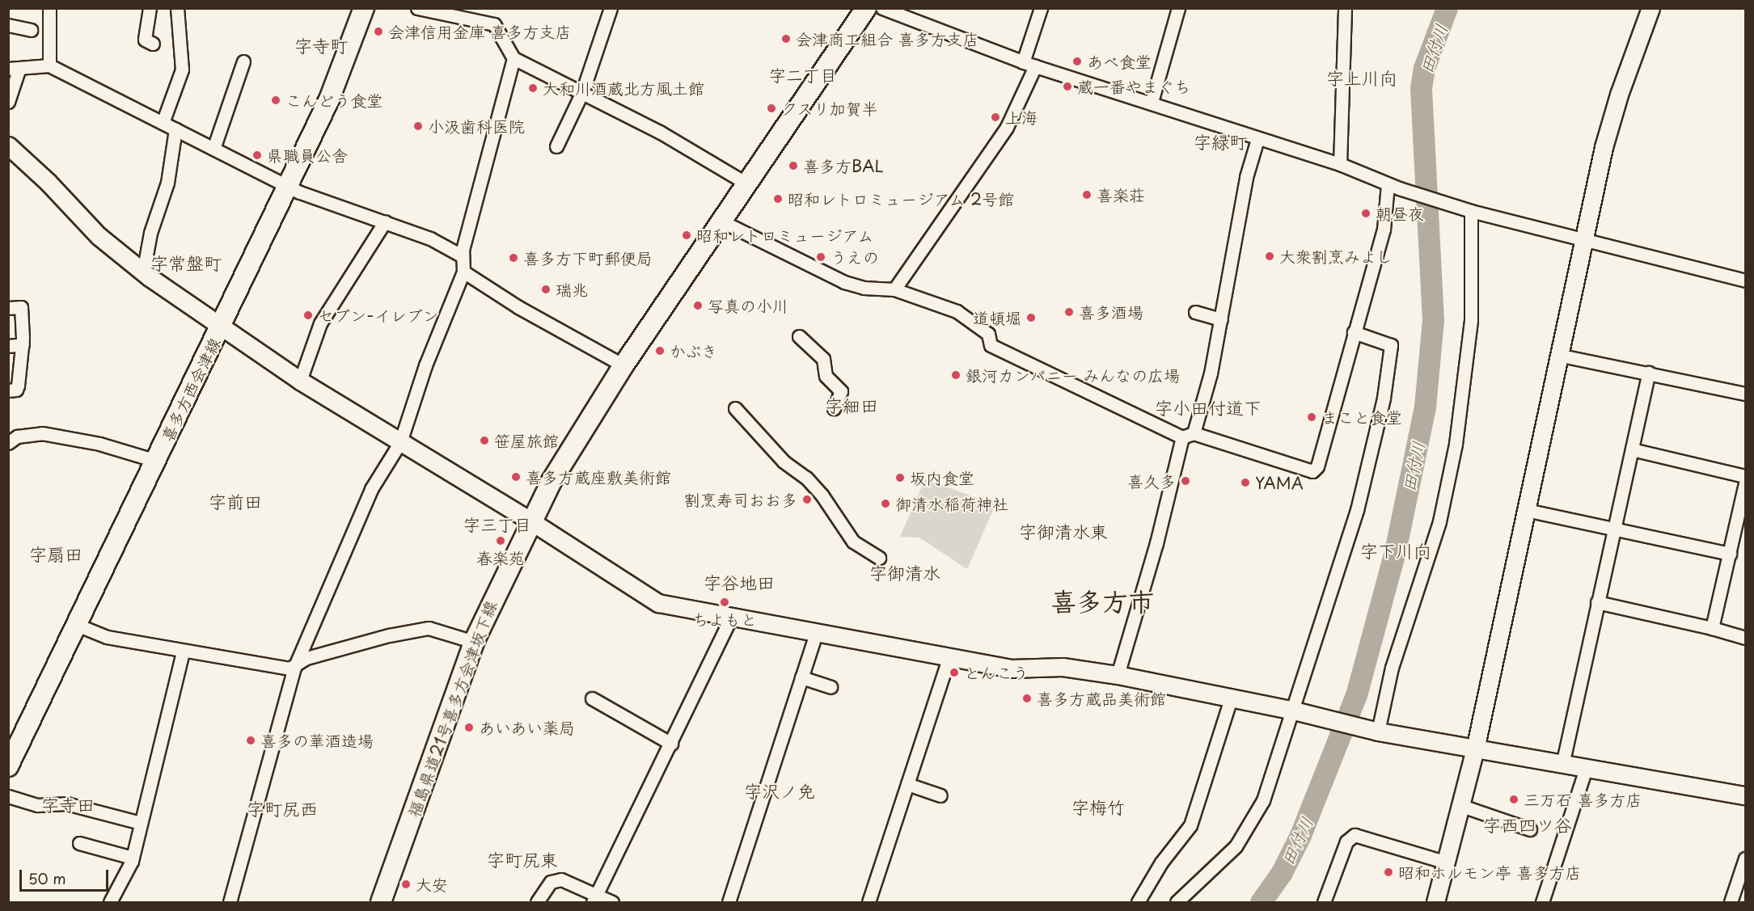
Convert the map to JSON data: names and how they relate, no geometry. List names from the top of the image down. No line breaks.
{"streets":{"main road":["喜多方西会津線","福島県道21号喜多方会津坂下線"]},"districts":["字寺町","字二丁目","字上川向","字緑町","字常盤町","字細田","字小田付道下","字前田","字三丁目","字御清水東","字下川向","字扇田","字御清水","字谷地田","喜多方市","字沢ノ免","字寺田","字梅竹","字町尻西","字西四ツ谷","字町尻東"],"water":["田付川"],"places":["会津信用金庫 喜多方支店","会津商工組合 喜多方支店","あべ食堂","蔵一番やまぐち","大和川酒蔵北方風土館","こんどう食堂","クスリ加賀半","上海","小汲歯科医院","県職員公舎","喜多方BAL","喜楽荘","昭和レトロミュージアム 2号館","朝昼夜","昭和レトロミュージアム","大衆割烹みよし","うえの","喜多方下町郵便局","瑞兆","写真の小川","喜多酒場","セブン-イレブン","道頓堀","かぶき","銀河カンパニー みんなの広場","まこと食堂","笹屋旅館","喜多方蔵座敷美術館","坂内食堂","喜久多","YAMA","割烹寿司おお多","御清水稲荷神社","春楽苑","ちよもと","とんこう","喜多方蔵品美術館","あいあい薬局","喜多の華酒造場","三万石 喜多方店","昭和ホルモン亭 喜多方店","大安"],"scale_bar":"50 m"}
